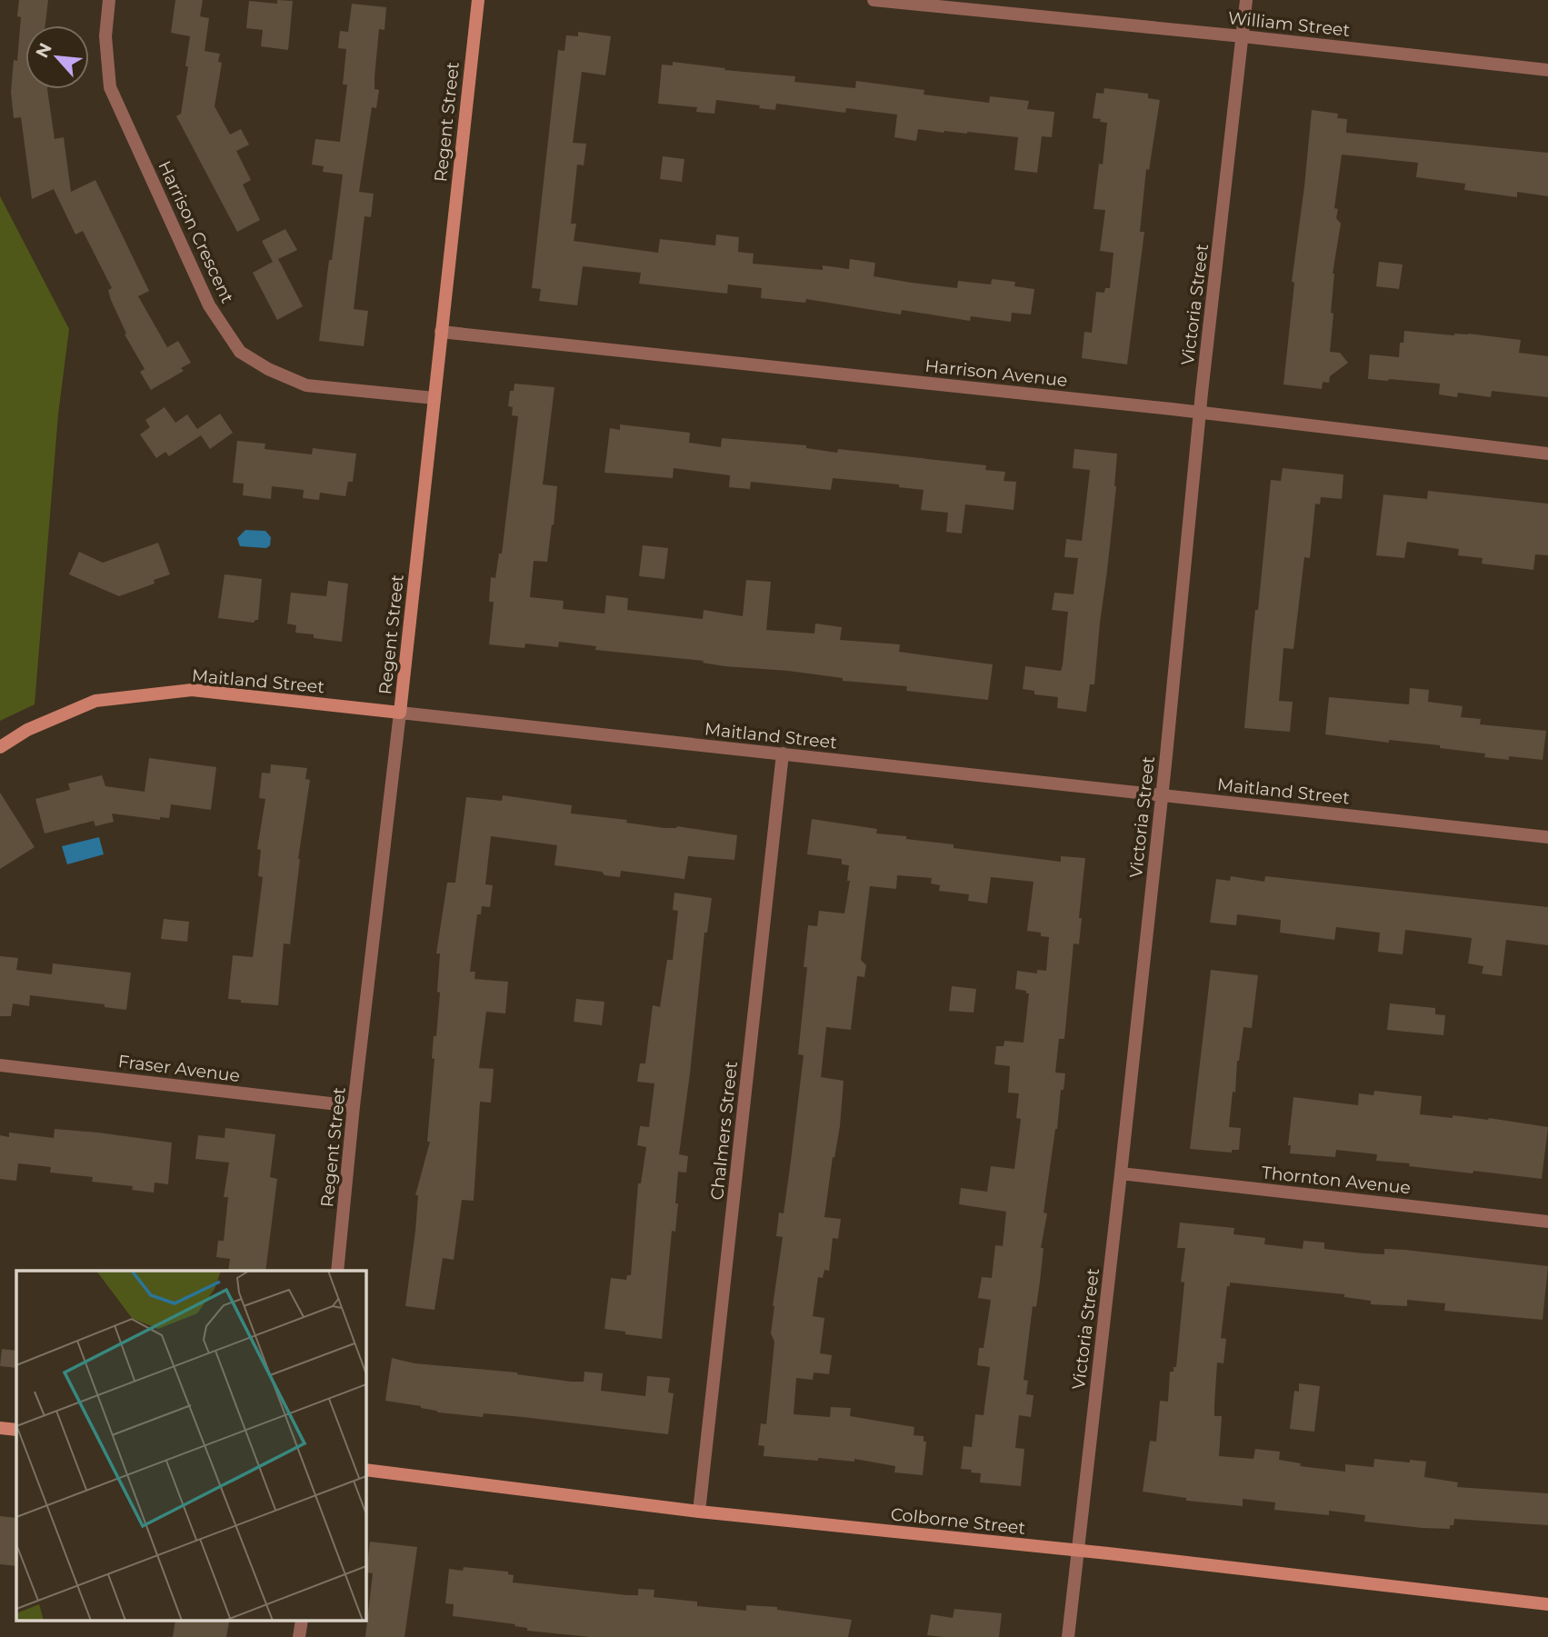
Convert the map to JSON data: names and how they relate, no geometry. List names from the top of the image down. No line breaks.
{"streets":{"street":["William Street","Regent Street","Harrison Crescent","Victoria Street","Harrison Avenue","Maitland Street","Fraser Avenue","Chalmers Street","Thornton Avenue","Colborne Street"]},"crossings":[["William Street","Victoria Street"],["Regent Street","Harrison Crescent"],["Regent Street","Harrison Avenue"],["Regent Street","Maitland Street"],["Regent Street","Fraser Avenue"],["Victoria Street","Harrison Avenue"],["Victoria Street","Maitland Street"],["Victoria Street","Thornton Avenue"],["Victoria Street","Colborne Street"],["Maitland Street","Chalmers Street"],["Chalmers Street","Colborne Street"]],"north":"top left"}
